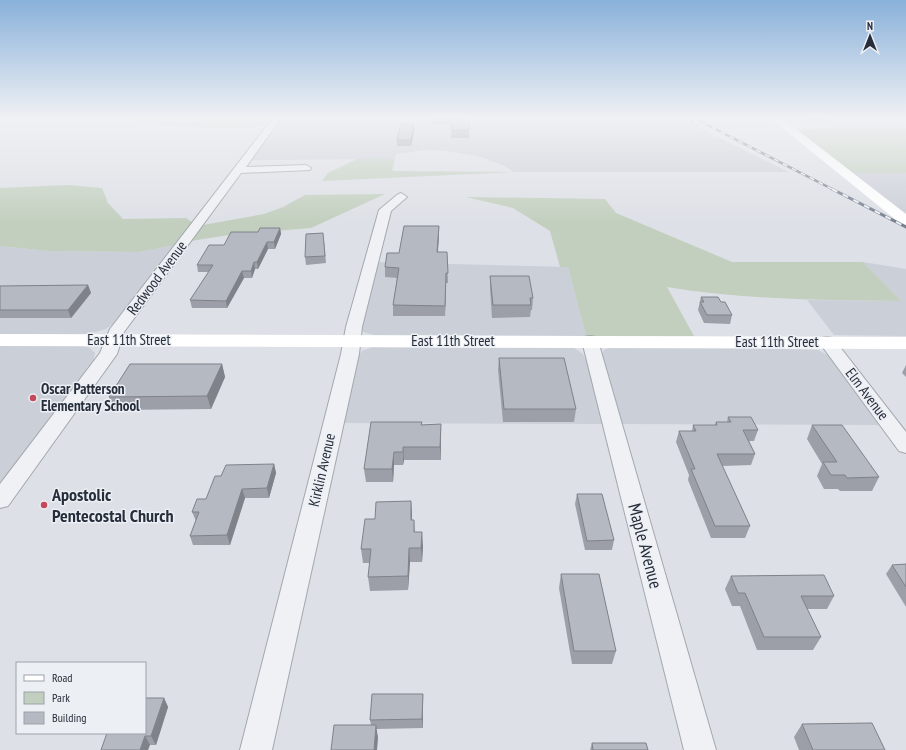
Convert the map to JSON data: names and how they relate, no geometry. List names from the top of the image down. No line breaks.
{"streets":{"main road":["East 11th Street"],"street":["Redwood Avenue","Elm Avenue","Kirklin Avenue","Maple Avenue"]},"crossings":[["Redwood Avenue","East 11th Street"],["East 11th Street","Elm Avenue"],["East 11th Street","Kirklin Avenue"],["East 11th Street","Maple Avenue"]],"places":["Oscar Patterson Elementary School","Apostolic Pentecostal Church"],"legend":["Road","Park","Building"],"north":"top"}
